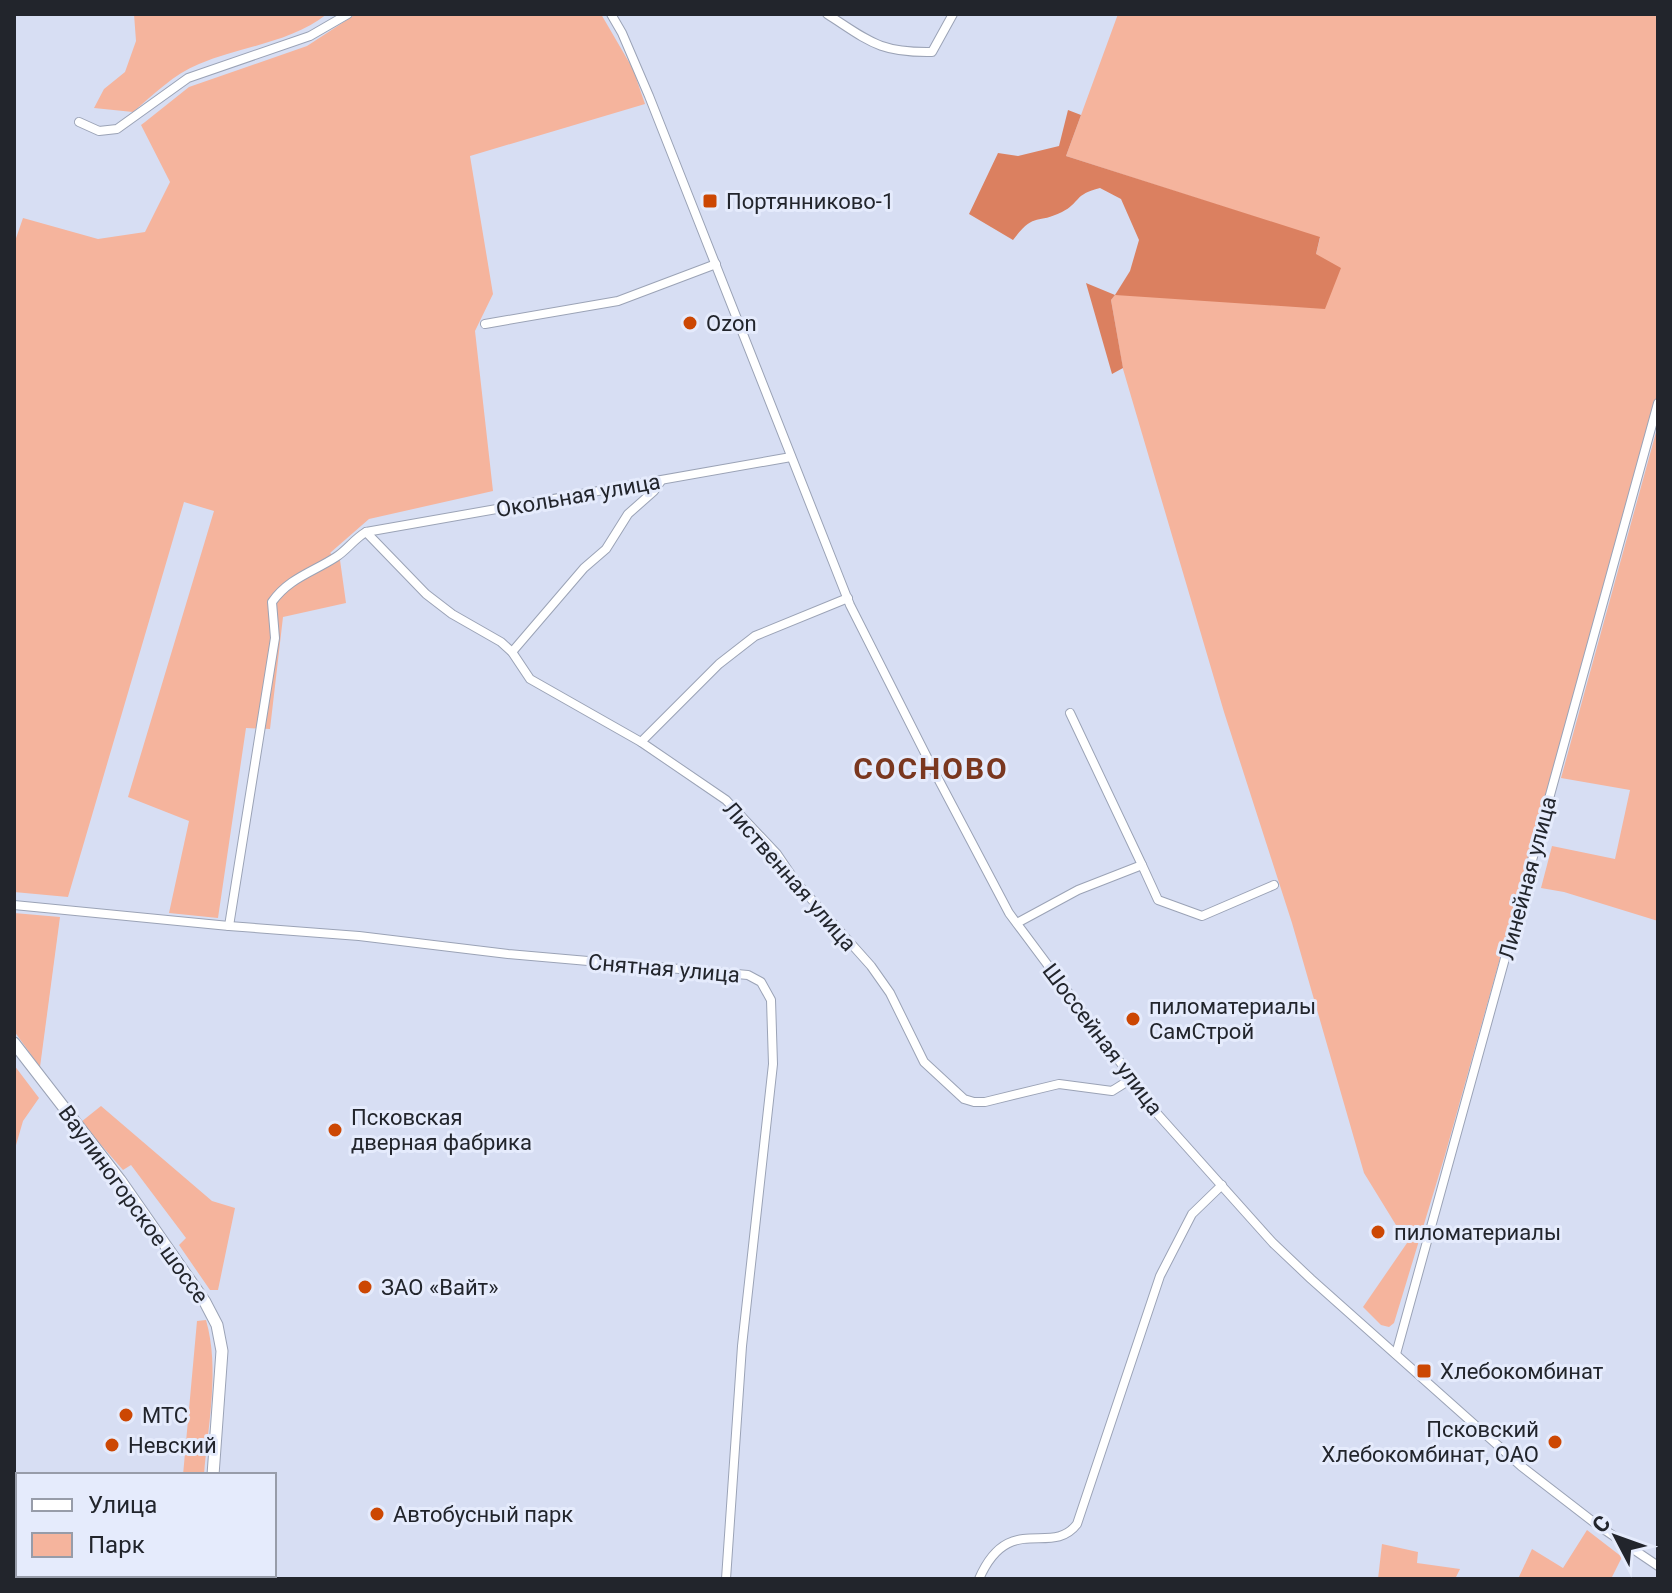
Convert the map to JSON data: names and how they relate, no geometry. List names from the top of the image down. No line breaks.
{"streets":{"street":["Окольная улица","Лиственная улица","Линейная улица","Снятная улица","Шоссейная улица","Ваулиногорское шоссе"]},"crossings":[["Окольная улица","Лиственная улица"],["Окольная улица","Шоссейная улица"],["Лиственная улица","Шоссейная улица"],["Линейная улица","Шоссейная улица"]],"districts":["СОСНОВО"],"places":{"transit":["Портянниково-1","Хлебокомбинат"],"other":["Ozon","пиломатериалы СамСтрой","Псковская дверная фабрика","пиломатериалы","ЗАО «Вайт»","МТС","Псковский Хлебокомбинат, ОАО","Невский","Автобусный парк"]},"legend":["Улица","Парк"],"north":"top left"}
